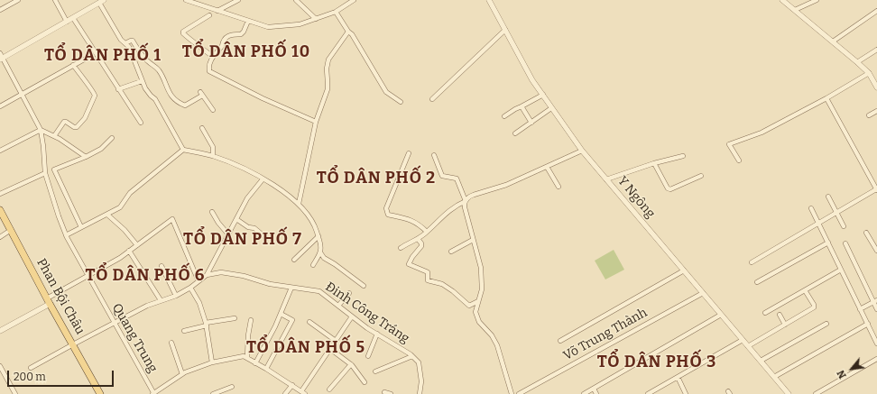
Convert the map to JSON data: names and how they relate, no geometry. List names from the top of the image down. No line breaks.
{"streets":{"main road":["Phan Bội Châu"],"street":["Y Ngông","Đinh Công Tráng","Võ Trung Thành","Quang Trung"]},"crossings":[["Y Ngông","Võ Trung Thành"]],"districts":["TỔ DÂN PHỐ 10","TỔ DÂN PHỐ 1","TỔ DÂN PHỐ 2","TỔ DÂN PHỐ 7","TỔ DÂN PHỐ 6","TỔ DÂN PHỐ 5","TỔ DÂN PHỐ 3"],"scale_bar":"200 m","north":"bottom left"}
